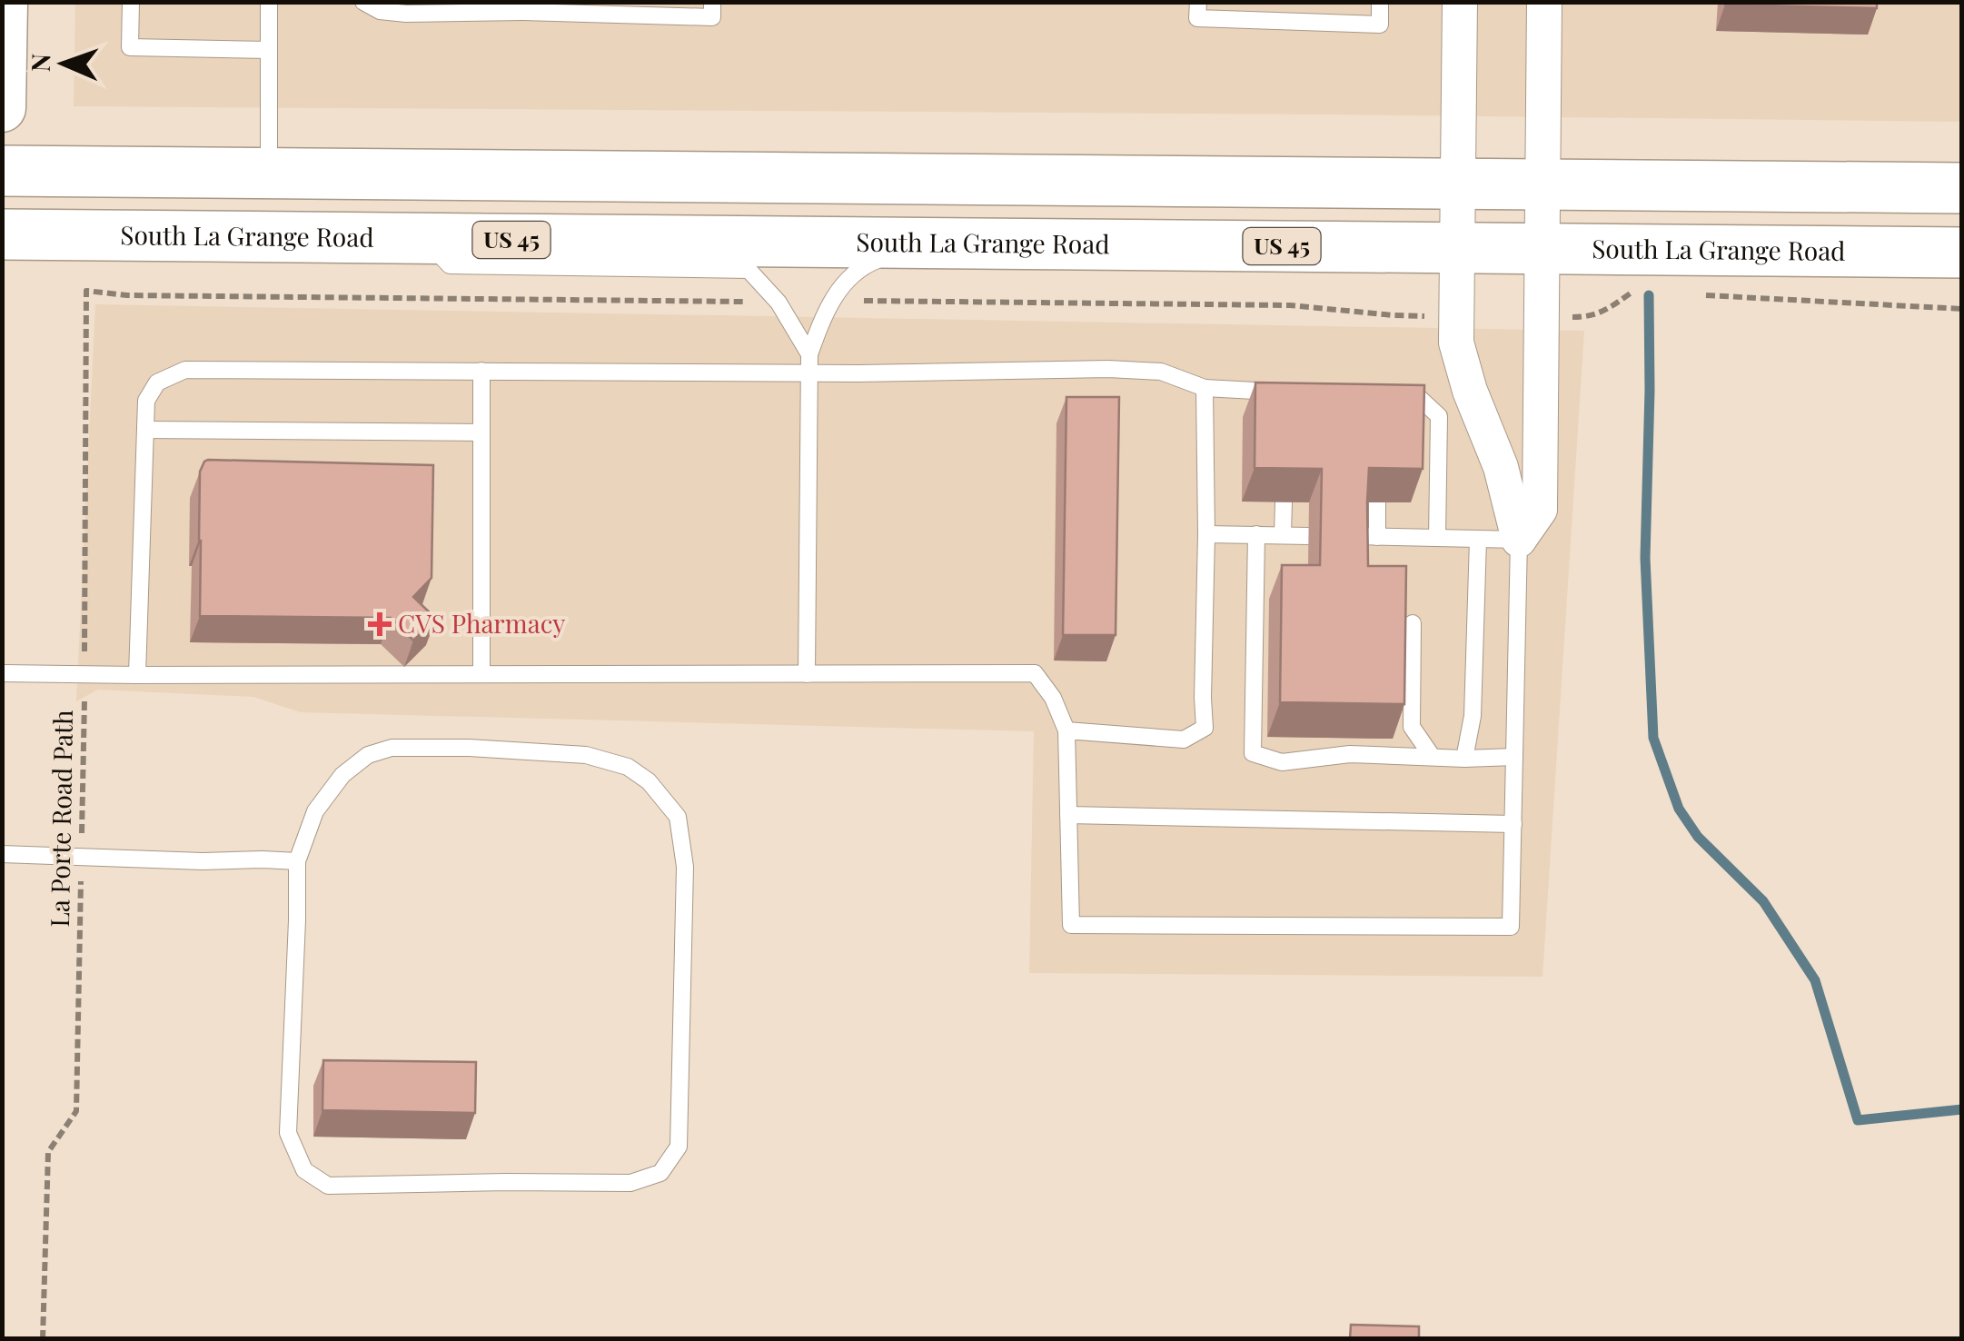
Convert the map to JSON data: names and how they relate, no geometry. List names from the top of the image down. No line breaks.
{"streets":{"main road":["South La Grange Road","US 45"],"path":["La Porte Road Path"]},"places":{"health":["CVS Pharmacy"]},"north":"left"}
